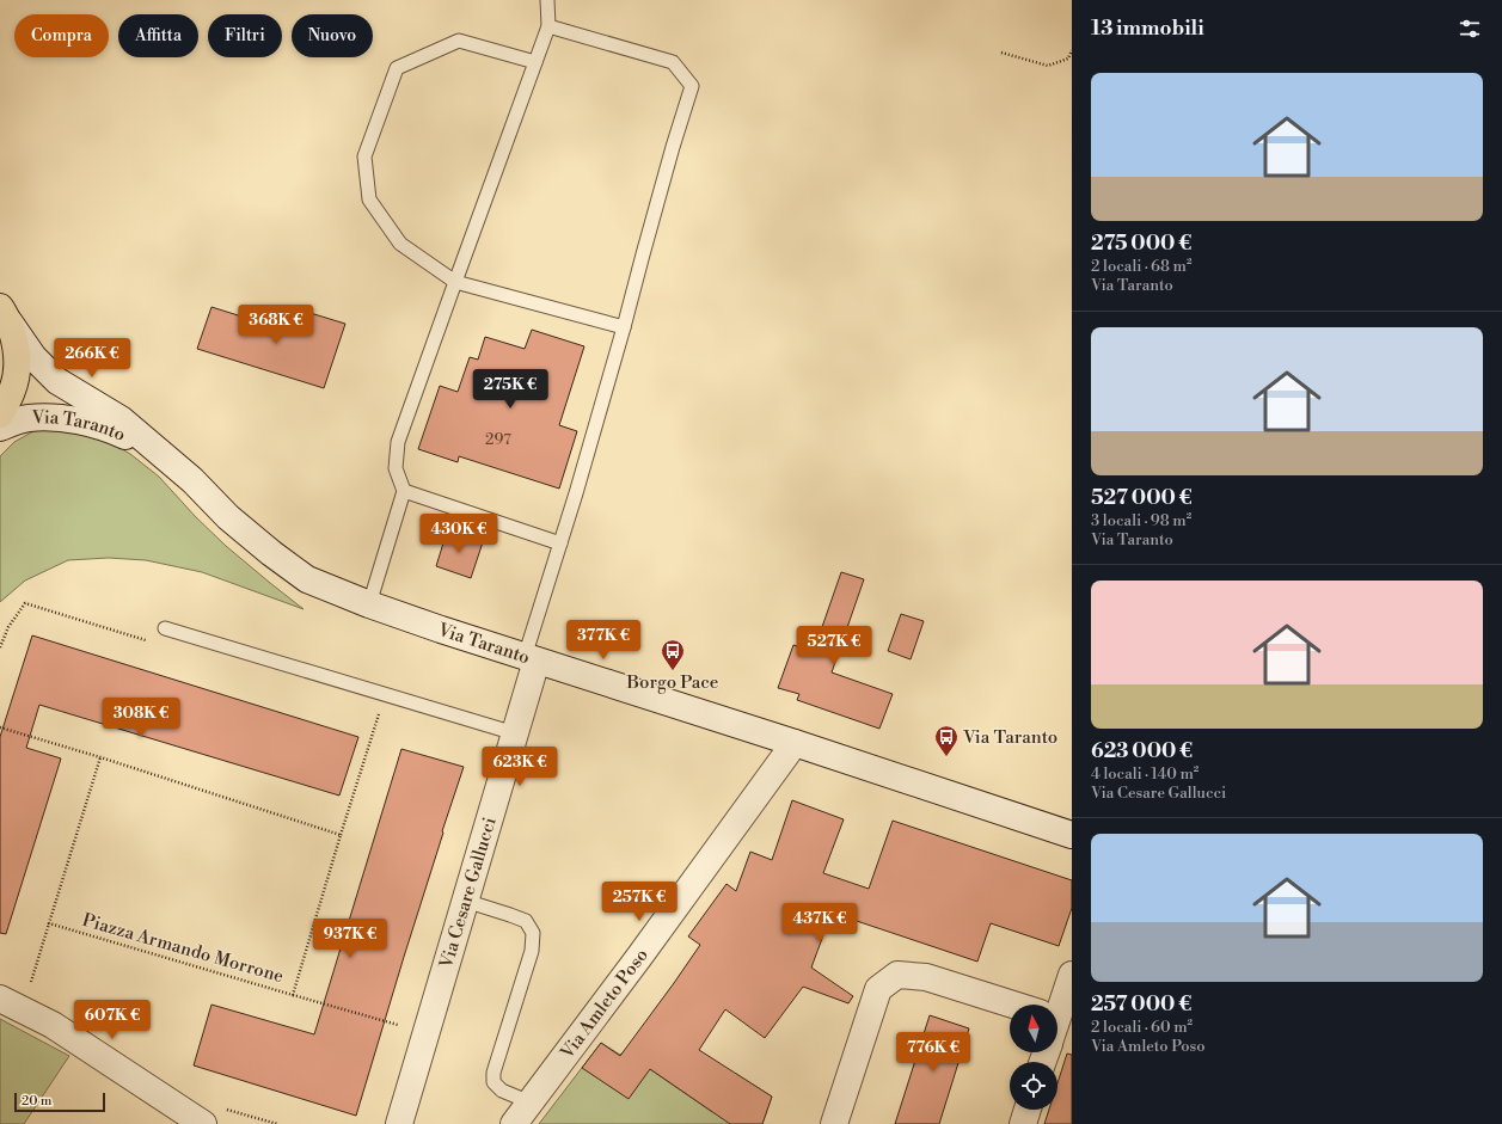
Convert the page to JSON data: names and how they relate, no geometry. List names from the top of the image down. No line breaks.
{"streets":{"main road":["Via Taranto"],"street":["Via Cesare Gallucci","Via Amleto Poso"],"path":["Piazza Armando Morrone"]},"crossings":[["Via Taranto","Via Cesare Gallucci"],["Via Taranto","Via Amleto Poso"]],"places":{"bus stop":["Borgo Pace","Via Taranto"]},"house_numbers":["297"],"scale_bar":"20 m","north":"top","page":{"heading":"13 immobili","chip":["Compra","Affitta","Filtri","Nuovo"],"list":[{"name":"275 000 €","note":"2 locali · 68 m² · Via Taranto"},{"name":"527 000 €","note":"3 locali · 98 m² · Via Taranto"},{"name":"623 000 €","note":"4 locali · 140 m² · Via Cesare Gallucci"},{"name":"257 000 €","note":"2 locali · 60 m² · Via Amleto Poso"}],"price":["368K €","266K €","275K €","430K €","377K €","527K €","308K €","623K €","257K €","437K €","937K €","607K €","776K €"],"scale":"20 m"}}
